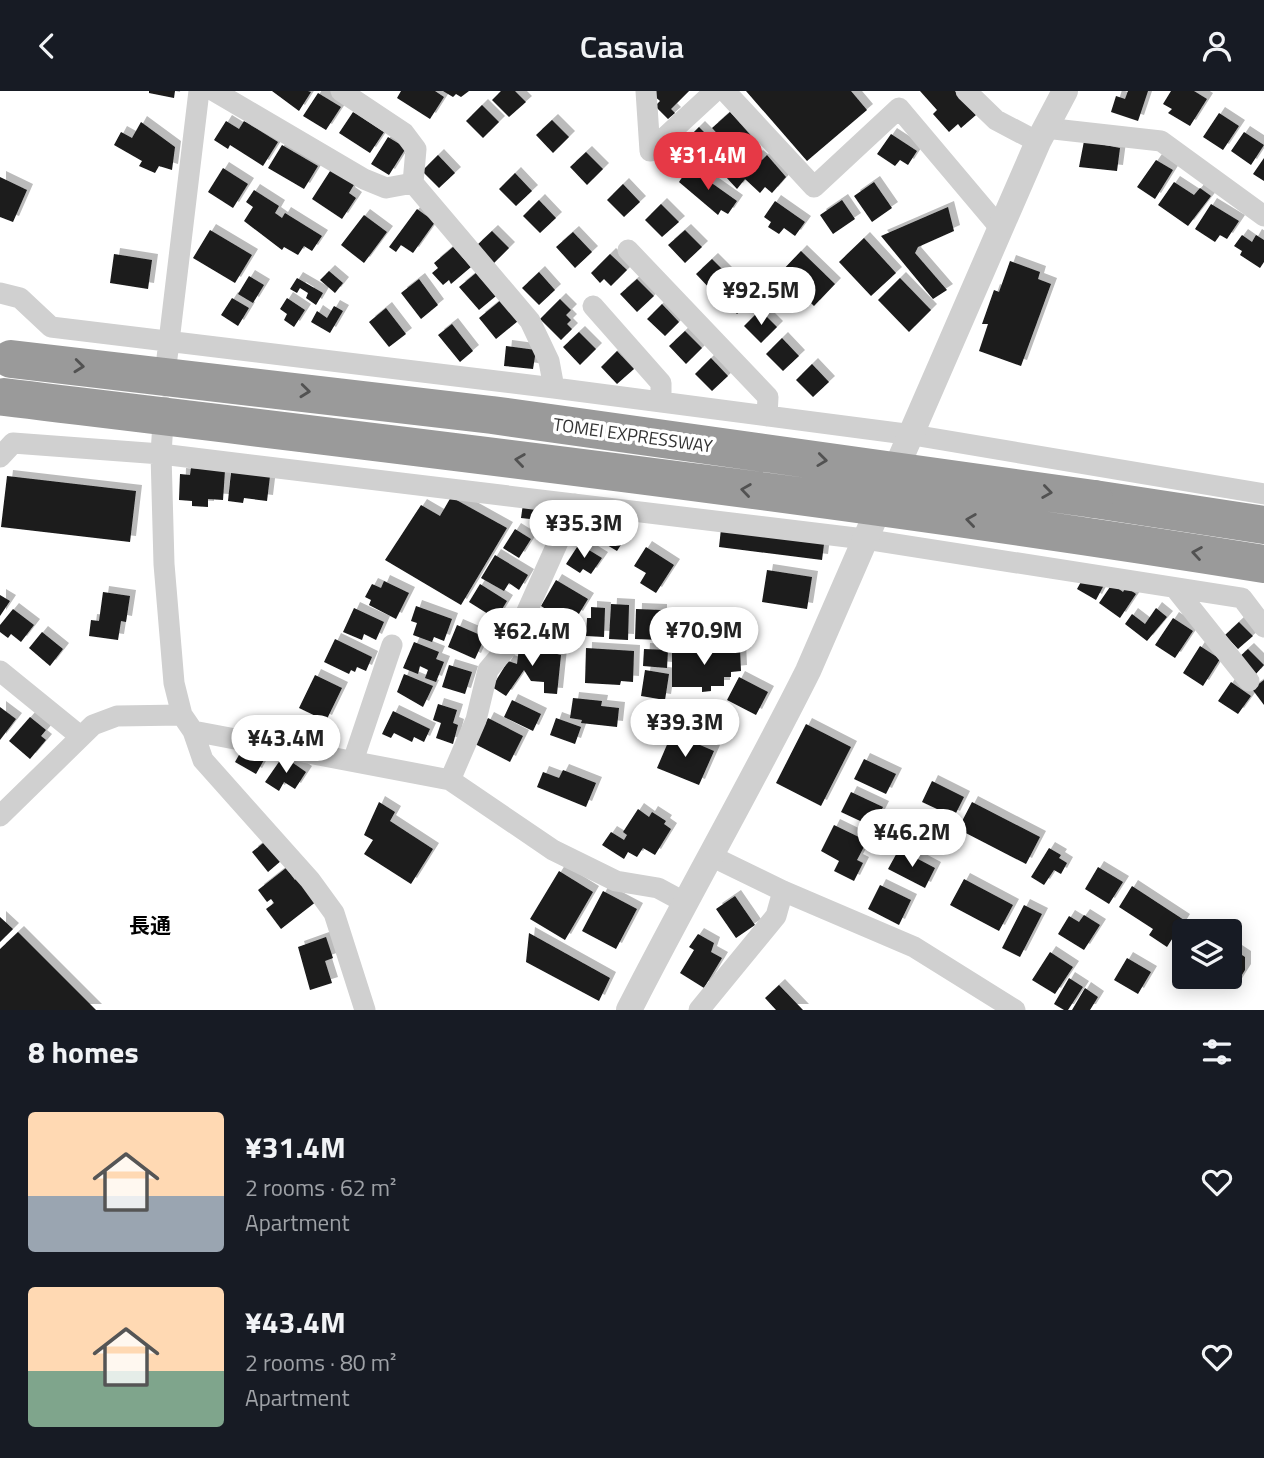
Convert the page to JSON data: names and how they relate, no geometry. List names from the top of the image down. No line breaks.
{"streets":{"highway":["TOMEI EXPRESSWAY"]},"districts":["長通"],"page":{"header":"Casavia","price":["¥31.4M","¥92.5M","¥35.3M","¥70.9M","¥62.4M","¥39.3M","¥43.4M","¥46.2M"],"heading":"8 homes","list":[{"name":"¥31.4M","note":"2 rooms · 62 m² · Apartment"},{"name":"¥43.4M","note":"2 rooms · 80 m² · Apartment"}]}}
